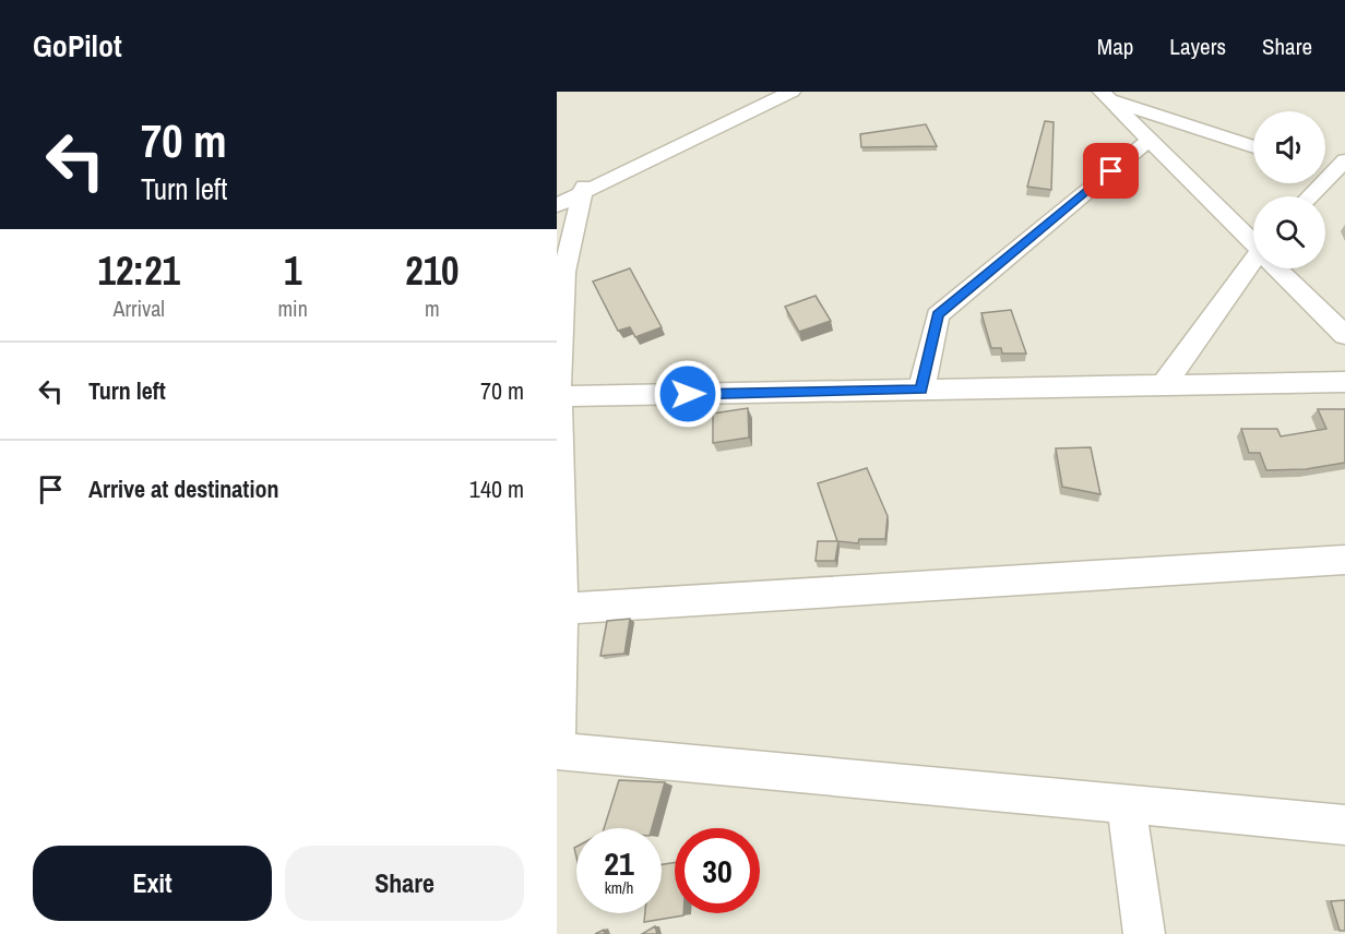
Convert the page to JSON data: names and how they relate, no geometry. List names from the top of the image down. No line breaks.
{"page":{"header":"GoPilot","nav":["Map","Layers","Share"],"turn":["70 m","Turn left"],"eta":["12:21","Arrival","1","min","210","m"],"list":[{"name":"Turn left","value":"70 m"},{"name":"Arrive at destination","value":"140 m"}],"speed":"21 km/h","limit":"30","buttons":["Exit","Share"]}}
